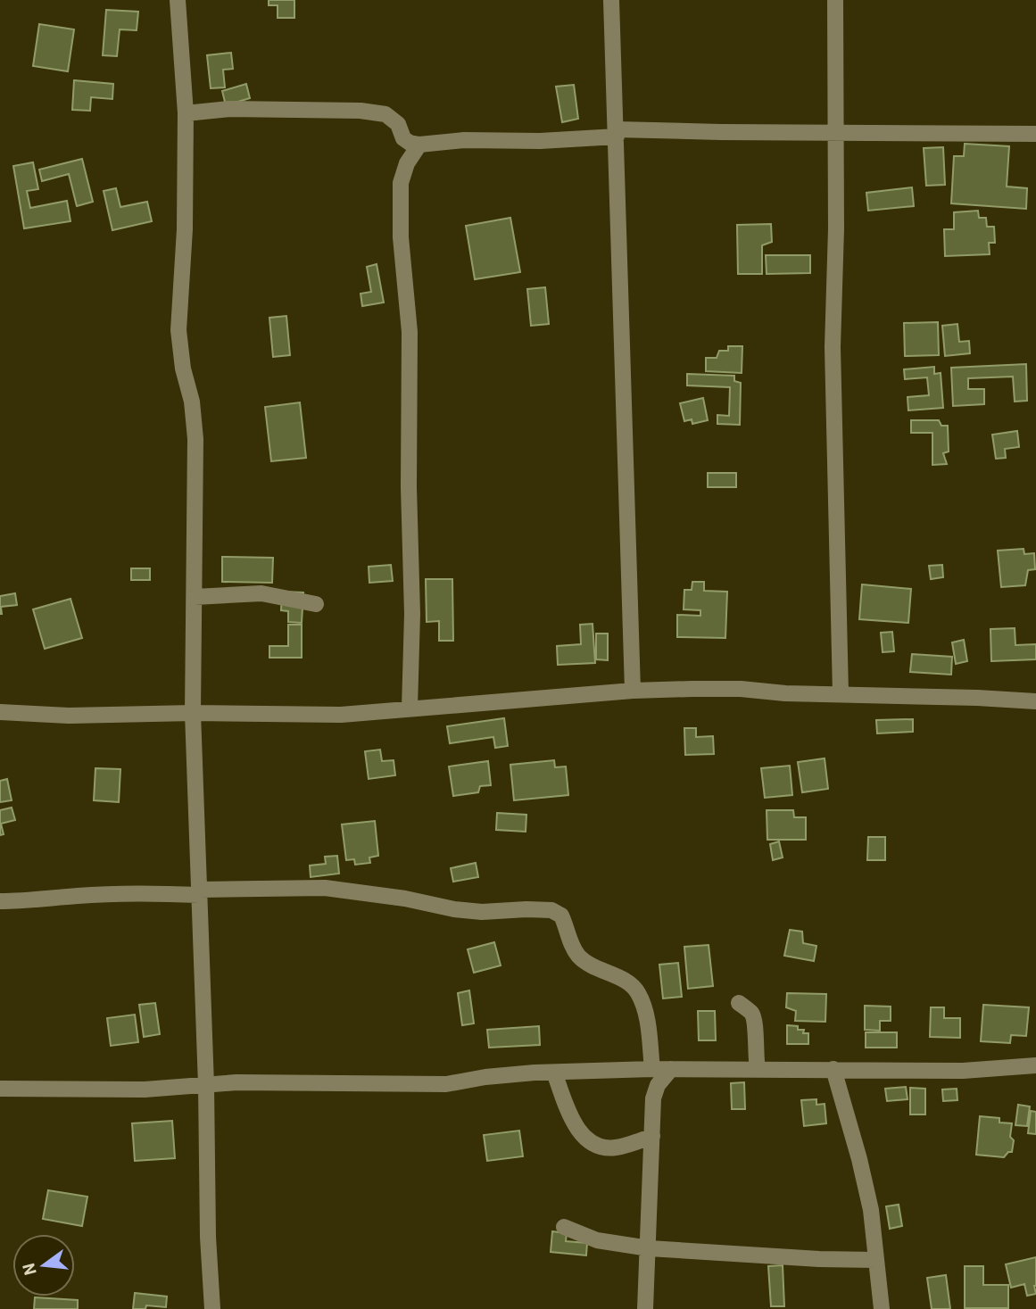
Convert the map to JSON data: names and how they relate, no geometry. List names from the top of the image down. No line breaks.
{"north":"left"}
